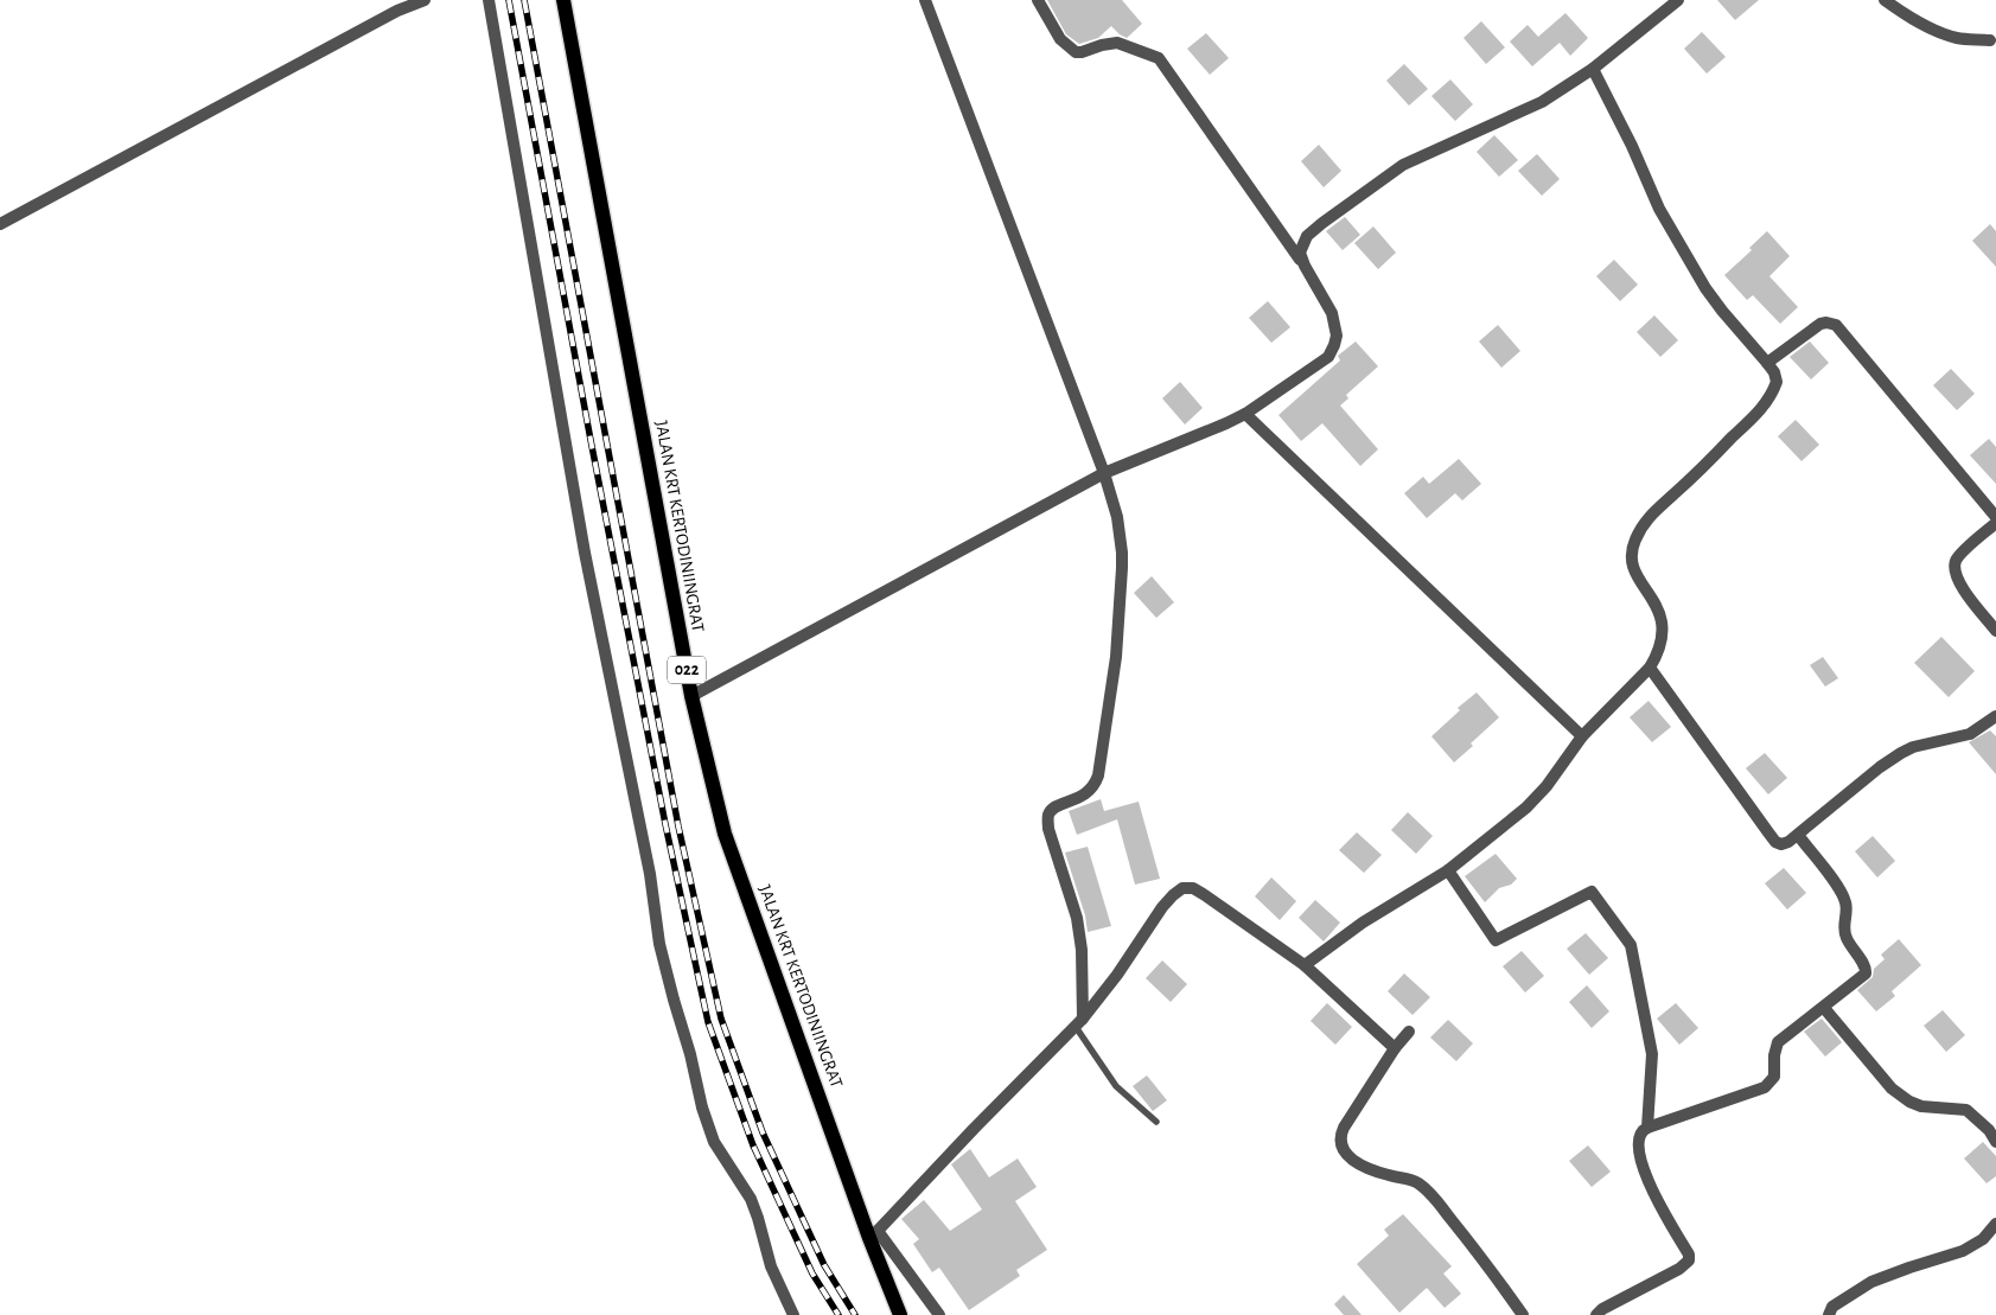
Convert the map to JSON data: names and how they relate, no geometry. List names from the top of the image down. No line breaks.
{"streets":{"main road":["JALAN KRT KERTODINIINGRAT","022"]}}
